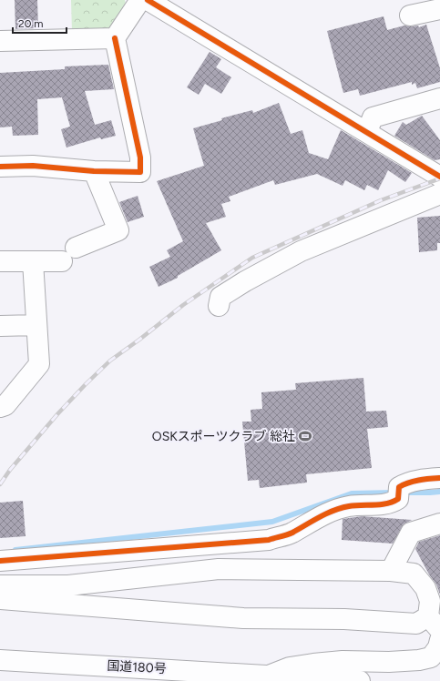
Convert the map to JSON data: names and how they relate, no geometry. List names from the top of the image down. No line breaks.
{"streets":{"main road":["国道180号"]},"places":{"sports":["OSKスポーツクラブ 総社"]},"scale_bar":"20 m"}
